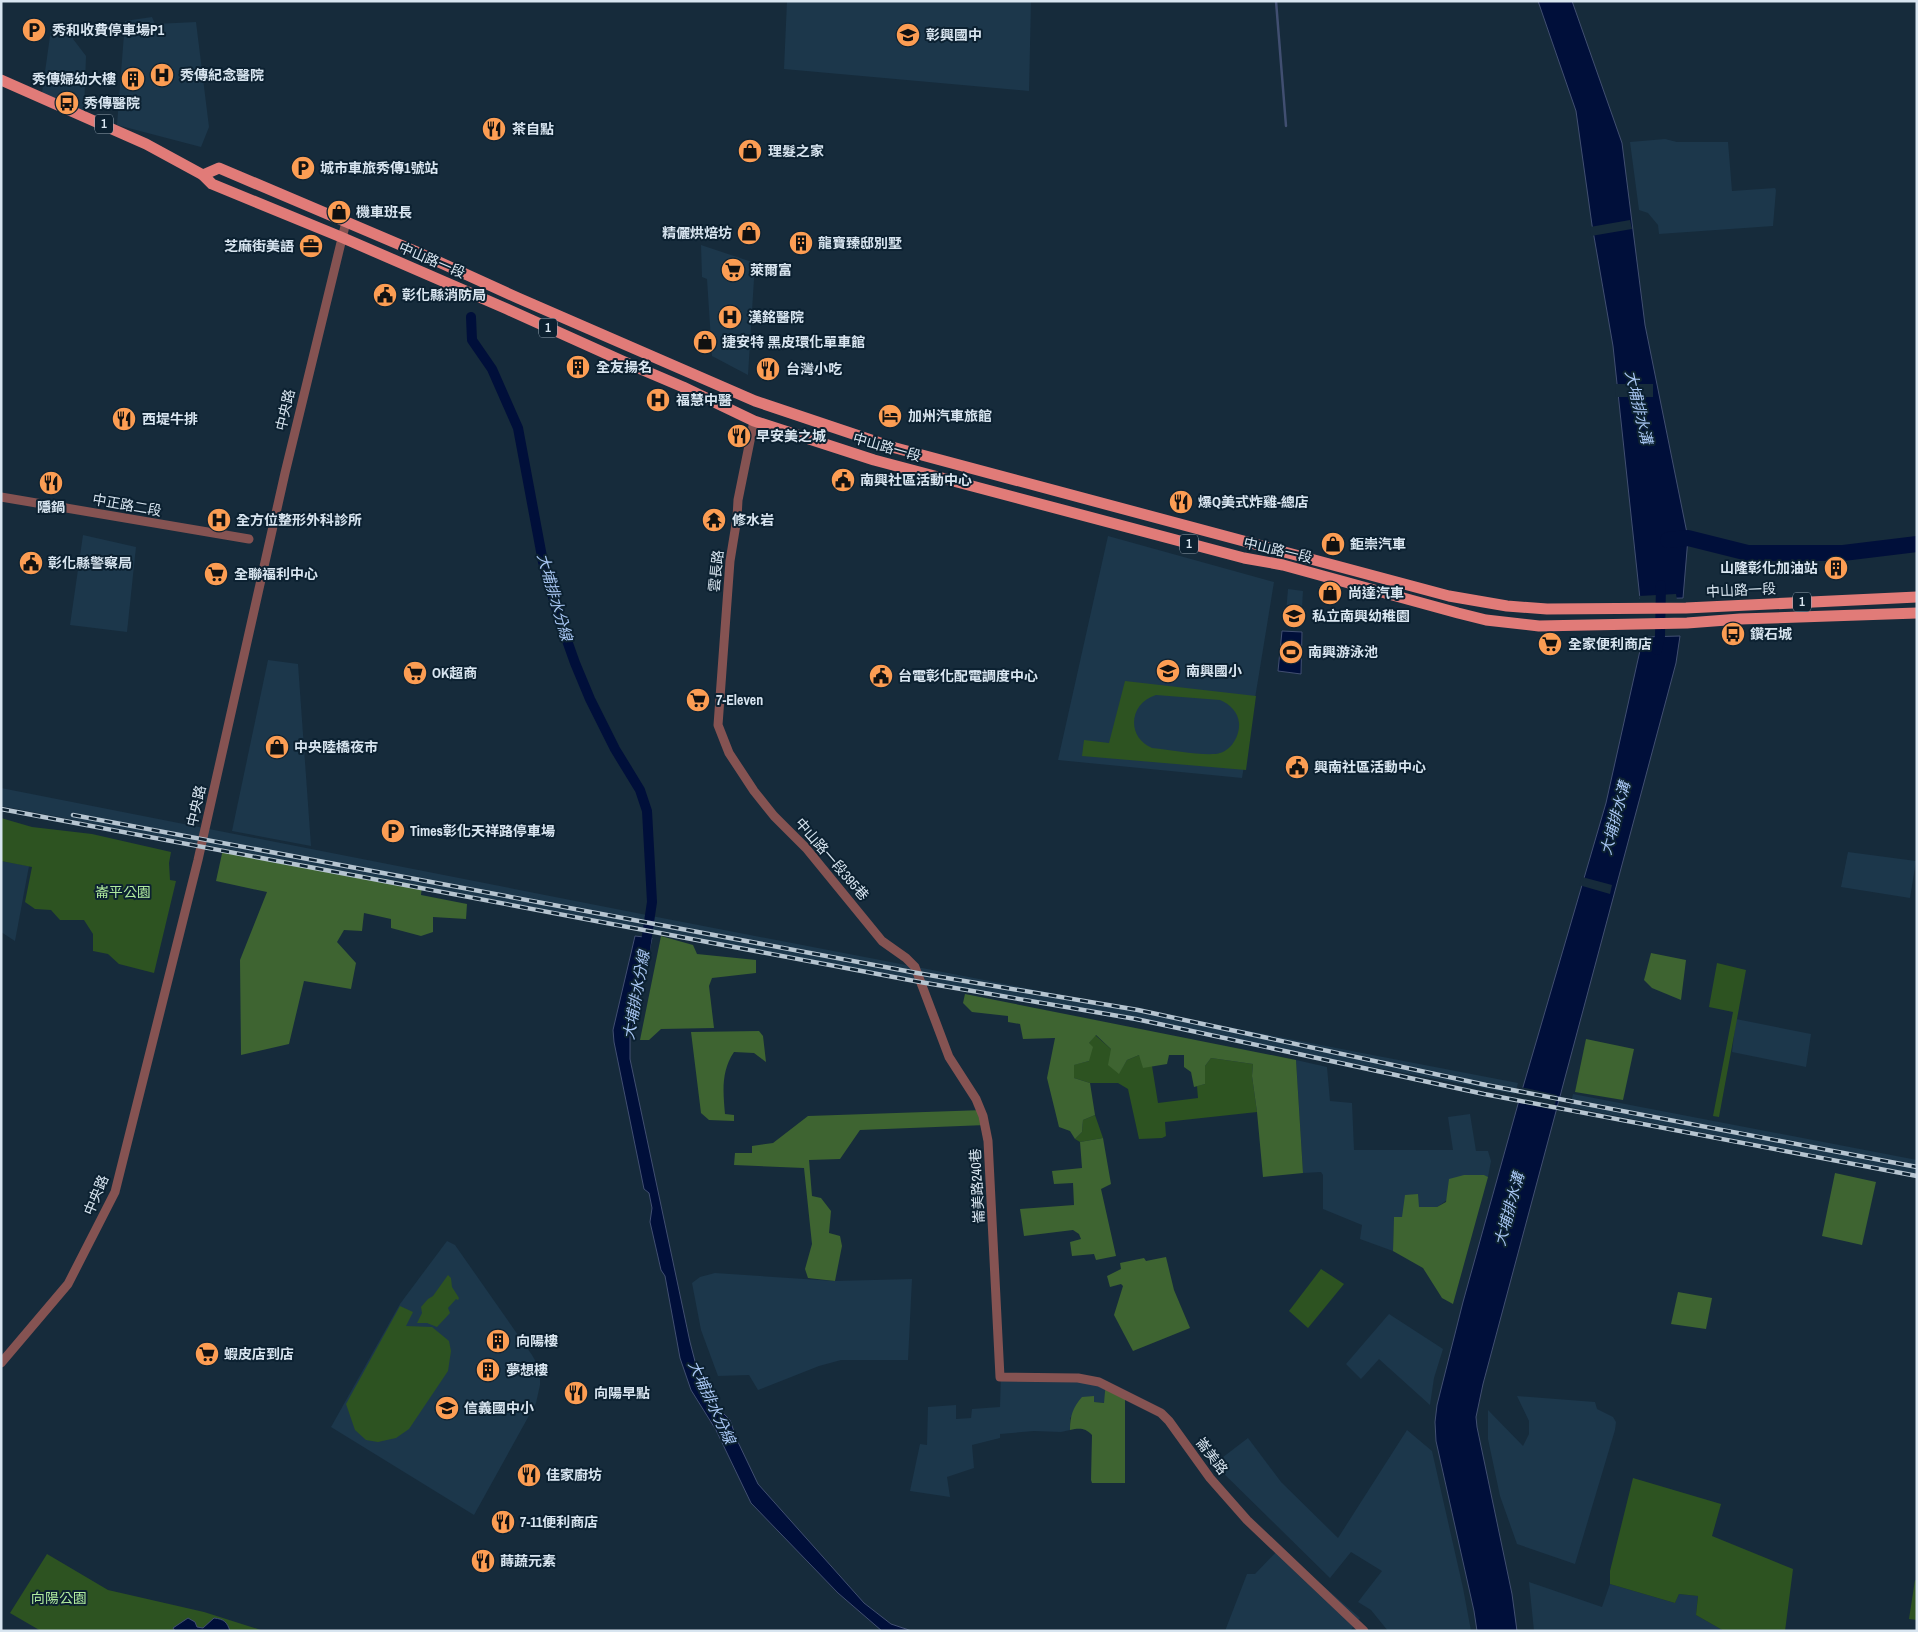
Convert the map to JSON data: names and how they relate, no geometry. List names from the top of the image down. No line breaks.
{"streets":{"main road":["1","中山路一段"],"street":["中央路","中正路二段","雲長路","中山路一段395巷","崙美路240巷","崙美路"]},"crossings":[["中山路一段","中央路"],["中山路一段","雲長路"],["雲長路","中山路一段395巷"],["中山路一段395巷","崙美路240巷"],["崙美路240巷","崙美路"]],"water":["大埔排水溝","大埔排水分線"],"parks":["崙平公園","向陽公園"],"places":{"parking":["秀和收費停車場P1","城市車旅秀傳1號站","Times彰化天祥路停車場"],"school or university":["彰興國中","私立南興幼稚園","南興國小","信義國中小"],"hospital":["秀傳紀念醫院","漢銘醫院","福慧中醫","全方位整形外科診所"],"building":["秀傳婦幼大樓","龍寶臻邸別墅","全友揚名","山隆彰化加油站","向陽樓","夢想樓"],"bus stop":["秀傳醫院","鑽石城"],"restaurant":["茶自點","台灣小吃","西堤牛排","早安美之城","隱鍋","爆Q美式炸雞-總店","向陽早點","佳家廚坊","7-11便利商店","蒔蔬元素"],"shop":["理髮之家","機車班長","精儷烘焙坊","捷安特 黑皮環化單車館","鉅崇汽車","尚達汽車","中央陸橋夜市"],"office":["芝麻街美語"],"supermarket":["萊爾富","全聯福利中心","全家便利商店","OK超商","7-Eleven","蝦皮店到店"],"public building":["彰化縣消防局","南興社區活動中心","彰化縣警察局","台電彰化配電調度中心","興南社區活動中心"],"hotel":["加州汽車旅館"],"temple":["修水岩"],"sports":["南興游泳池"]}}
